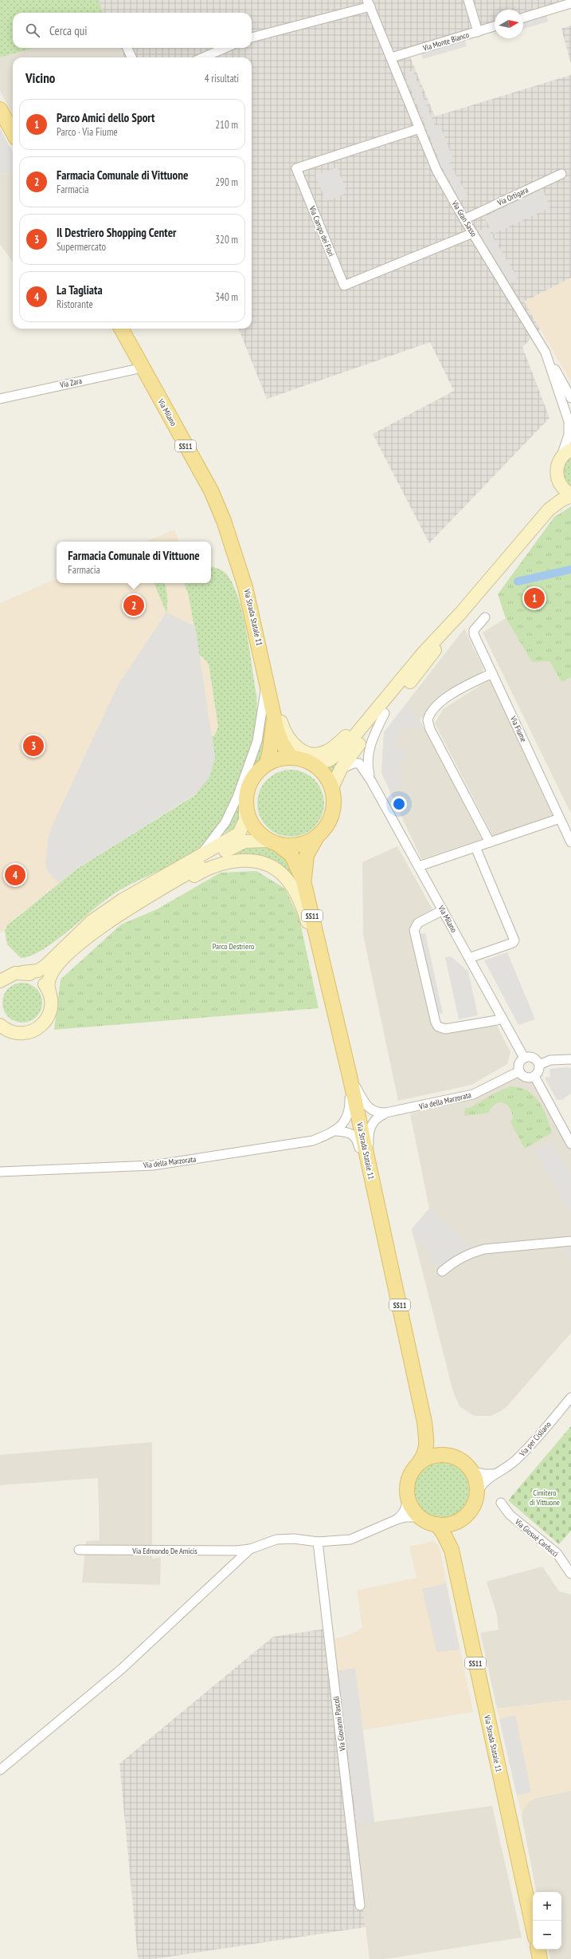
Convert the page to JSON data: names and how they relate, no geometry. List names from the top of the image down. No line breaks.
{"streets":{"main road":["Via Milano","SS11","Via Strada Statale 11"],"street":["Via Monte Bianco","Via Ortigara","Via Gran Sasso","Via Campo dei Fiori","Via Zara","Via Fiume","Via della Marzorata","Via per Cisliano","Via Giosuè Carducci","Via Edmondo De Amicis","Via Giovanni Pascoli"]},"crossings":[["Via Monte Bianco","Via Gran Sasso"],["Via Ortigara","Via Gran Sasso"],["Via Gran Sasso","Via Campo dei Fiori"],["Via Zara","Via Milano"],["Via Zara","SS11"],["Via Milano","SS11"],["Via Milano","Via Strada Statale 11"],["Via Milano","Via della Marzorata"],["Via Strada Statale 11","Via della Marzorata"],["Via Strada Statale 11","Via per Cisliano"]],"parks":["Parco Destriero","Cimitero di Vittuone"],"north":"right","page":{"search":"Cerca qui","heading":["Vicino","4 risultati"],"list":[{"mark":"1","name":"Parco Amici dello Sport","note":"Parco · Via Fiume","value":"210 m"},{"mark":"2","name":"Farmacia Comunale di Vittuone","note":"Farmacia","value":"290 m"},{"mark":"3","name":"Il Destriero Shopping Center","note":"Supermercato","value":"320 m"},{"mark":"4","name":"La Tagliata","note":"Ristorante","value":"340 m"}],"popup":["Farmacia Comunale di Vittuone","Farmacia"],"pins":["1","2","3","4"],"map_buttons":["+","−"]}}
